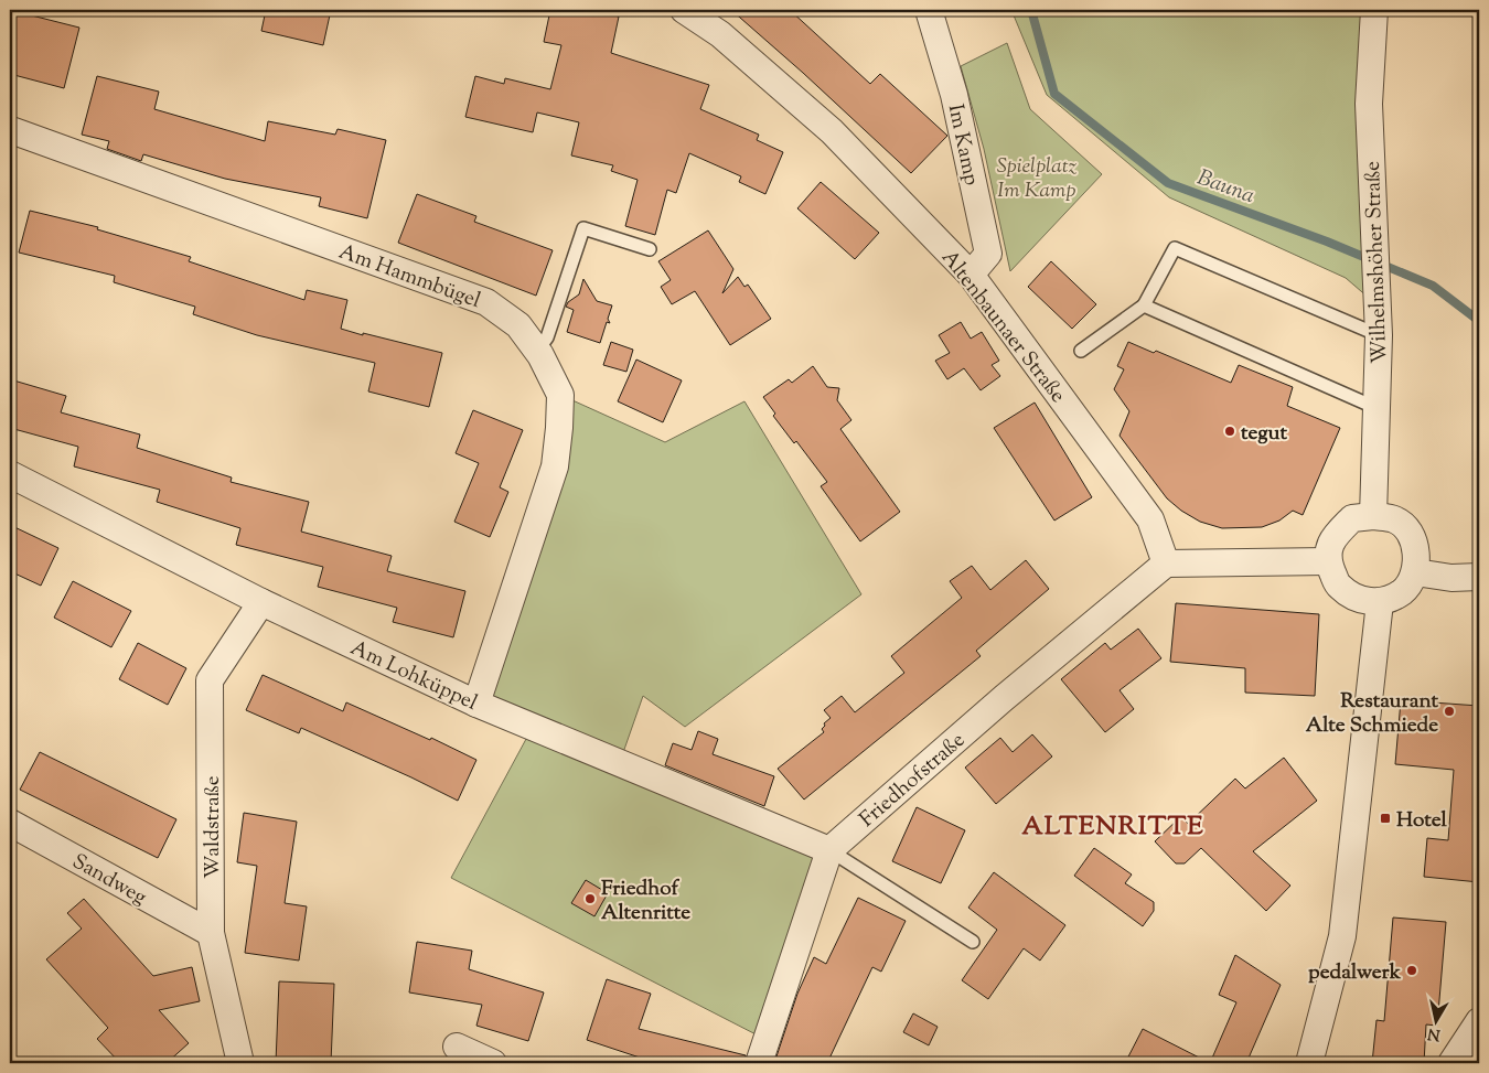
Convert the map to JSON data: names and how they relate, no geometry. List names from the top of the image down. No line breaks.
{"streets":{"street":["Im Kamp","Wilhelmshöher Straße","Am Hammbügel","Altenbaunaer Straße","Am Lohküppel","Friedhofstraße","Waldstraße","Sandweg"]},"crossings":[["Im Kamp","Altenbaunaer Straße"],["Am Hammbügel","Am Lohküppel"],["Altenbaunaer Straße","Friedhofstraße"],["Am Lohküppel","Friedhofstraße"],["Am Lohküppel","Waldstraße"],["Waldstraße","Sandweg"]],"districts":["ALTENRITTE"],"water":["Bauna"],"parks":["Spielplatz Im Kamp"],"places":{"other":["tegut","Restaurant Alte Schmiede","Friedhof Altenritte","pedalwerk"],"transit":["Hotel"]},"north":"bottom"}
